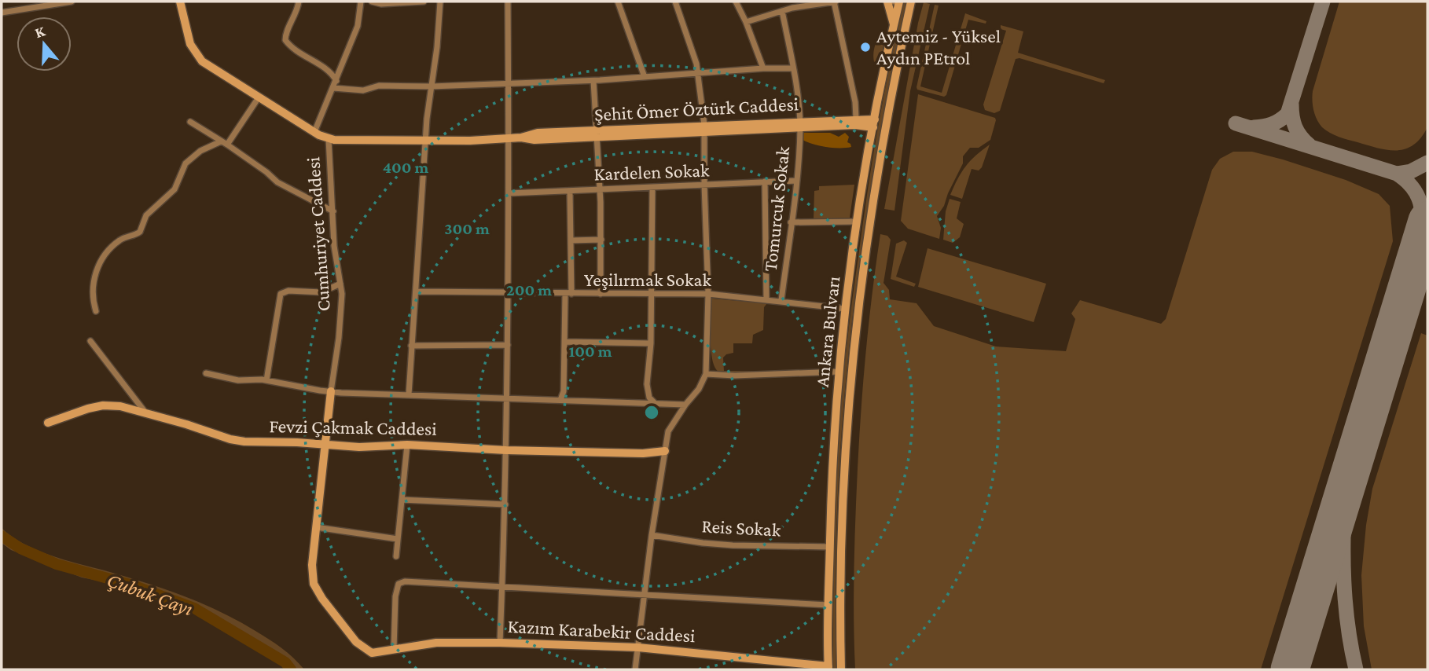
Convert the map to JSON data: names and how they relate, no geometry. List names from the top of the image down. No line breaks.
{"streets":{"street":["Şehit Ömer Öztürk Caddesi","Kardelen Sokak","Tomurcuk Sokak","Cumhuriyet Caddesi","Yeşilırmak Sokak","Ankara Bulvarı","Fevzi Çakmak Caddesi","Reis Sokak","Kazım Karabekir Caddesi"]},"crossings":[["Şehit Ömer Öztürk Caddesi","Tomurcuk Sokak"],["Şehit Ömer Öztürk Caddesi","Cumhuriyet Caddesi"],["Şehit Ömer Öztürk Caddesi","Ankara Bulvarı"],["Kardelen Sokak","Tomurcuk Sokak"],["Tomurcuk Sokak","Yeşilırmak Sokak"],["Cumhuriyet Caddesi","Fevzi Çakmak Caddesi"],["Cumhuriyet Caddesi","Kazım Karabekir Caddesi"],["Yeşilırmak Sokak","Ankara Bulvarı"],["Ankara Bulvarı","Reis Sokak"],["Ankara Bulvarı","Kazım Karabekir Caddesi"]],"water":["Çubuk Çayı"],"places":["Aytemiz - Yüksel Aydın PEtrol"],"north":"top","rings":["400 m","300 m","200 m","100 m"]}
